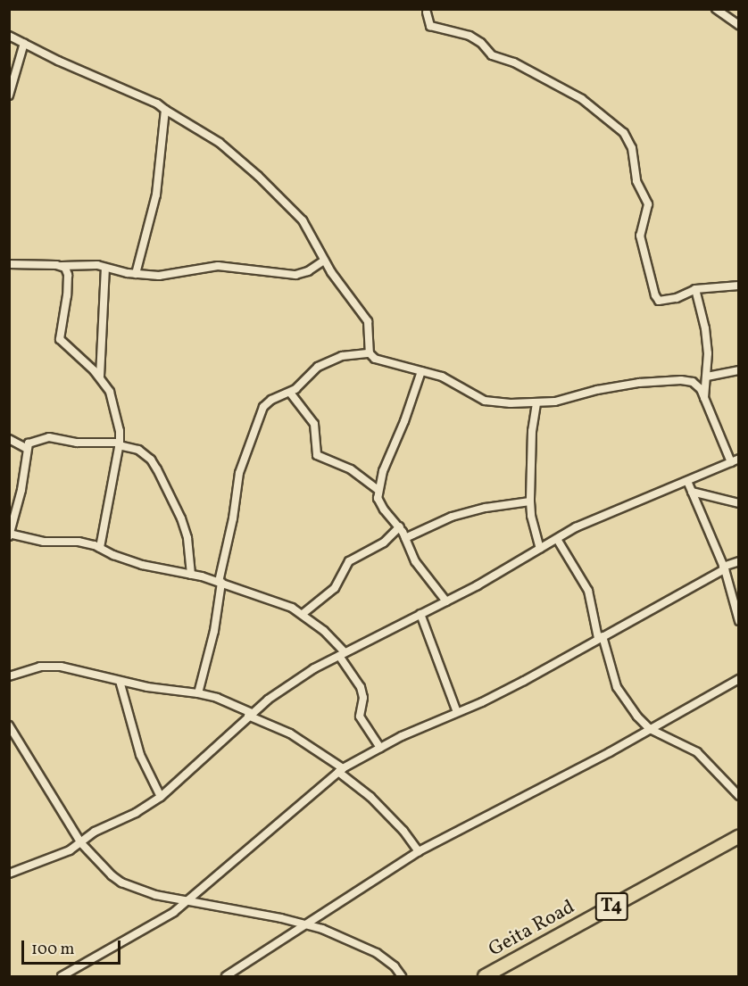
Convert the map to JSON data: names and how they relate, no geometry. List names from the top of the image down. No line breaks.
{"streets":{"highway":["T4","Geita Road"]},"scale_bar":"100 m"}
